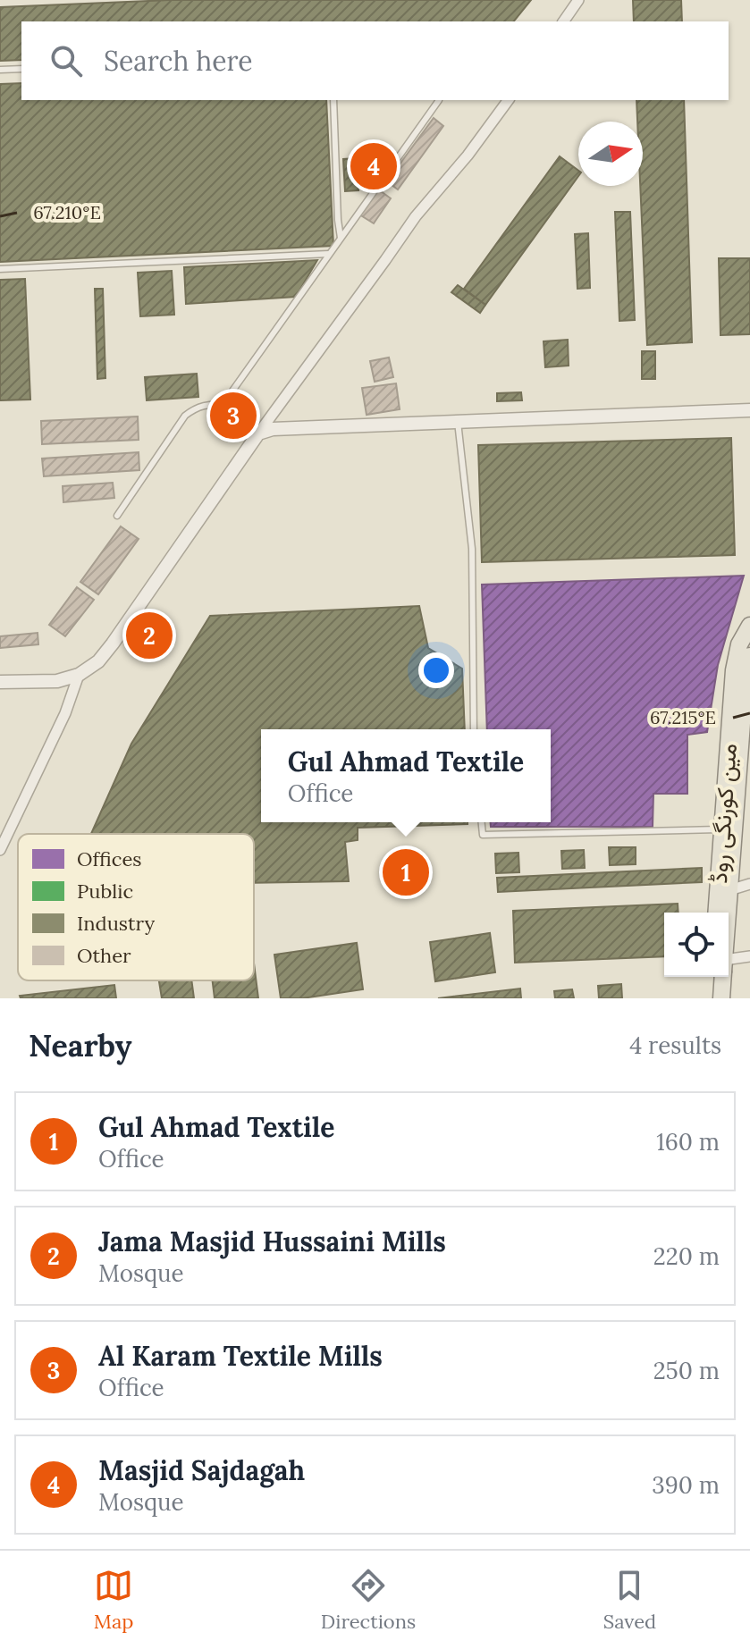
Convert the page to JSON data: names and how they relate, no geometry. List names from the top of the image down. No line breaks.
{"streets":{"main road":["مین کورنگی روڈ"]},"legend":["Offices","Public","Industry","Other"],"north":"right","page":{"search":"Search here","pins":["4","3","2","1"],"popup":["Gul Ahmad Textile","Office"],"heading":["Nearby","4 results"],"list":[{"mark":"1","name":"Gul Ahmad Textile","note":"Office","value":"160 m"},{"mark":"2","name":"Jama Masjid Hussaini Mills","note":"Mosque","value":"220 m"},{"mark":"3","name":"Al Karam Textile Mills","note":"Office","value":"250 m"},{"mark":"4","name":"Masjid Sajdagah","note":"Mosque","value":"390 m"}],"nav":["Map","Directions","Saved"]},"coordinates":["67.210°E","67.215°E"]}
